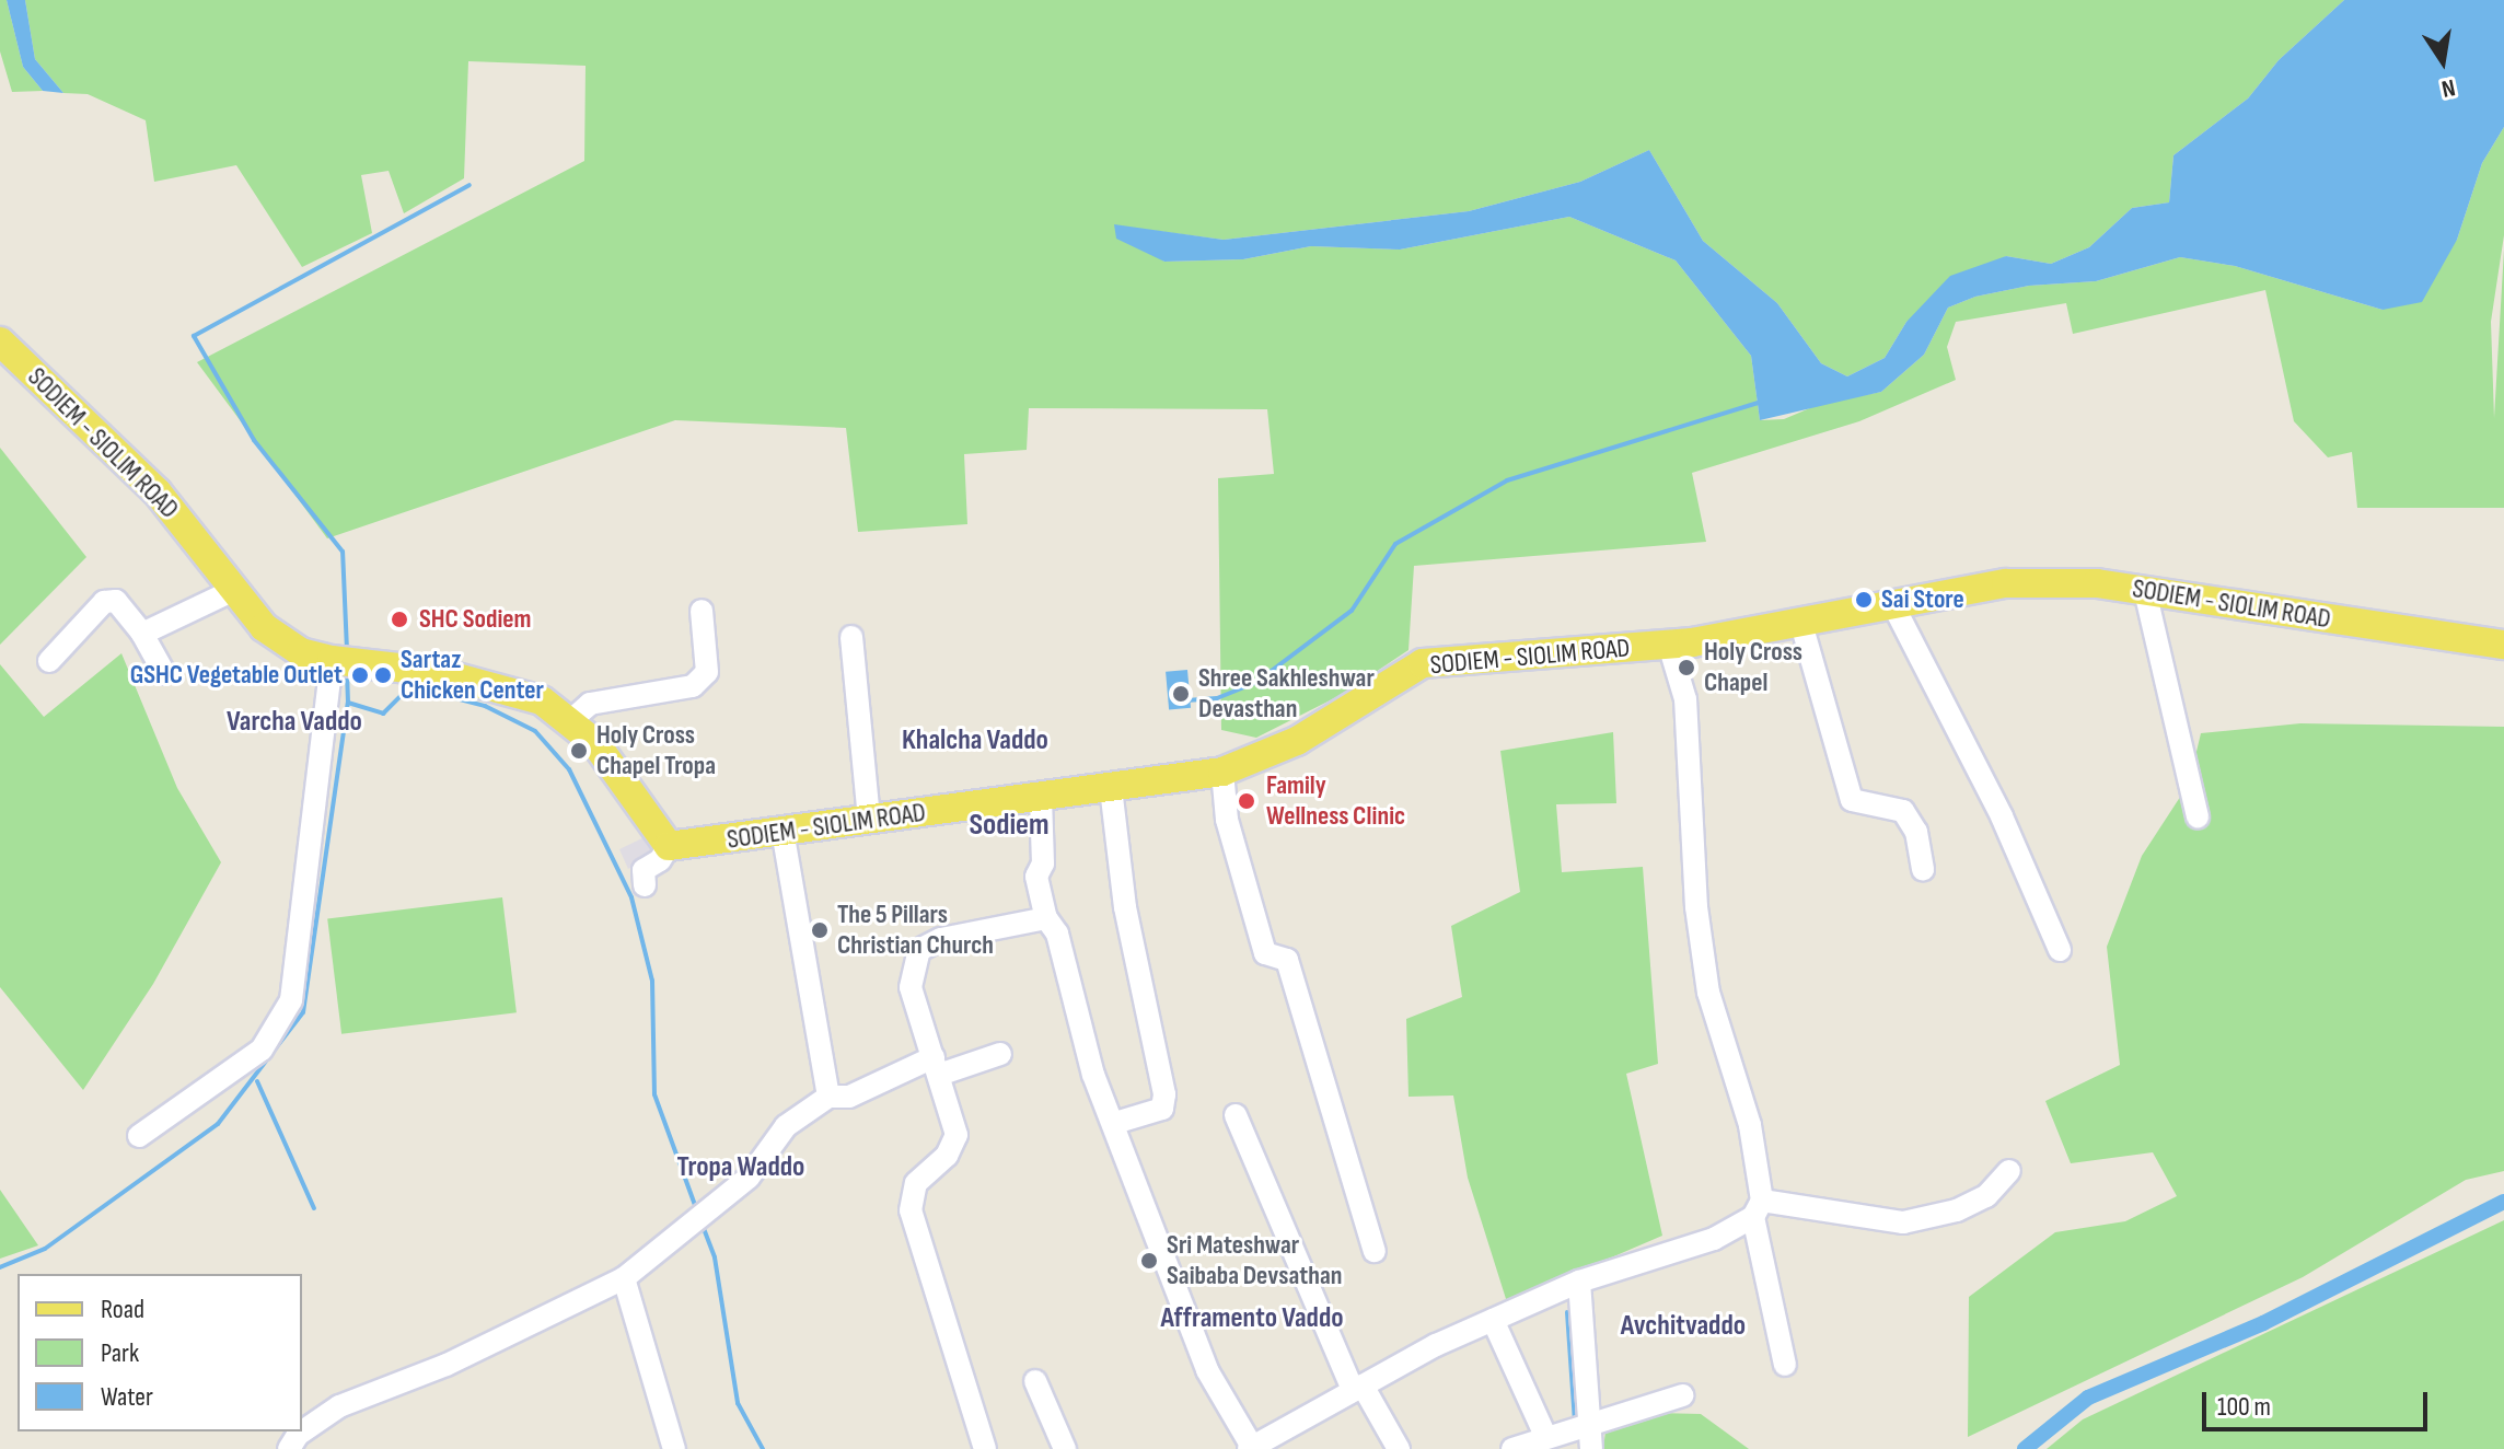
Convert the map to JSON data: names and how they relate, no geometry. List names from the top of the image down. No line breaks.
{"streets":{"main road":["SODIEM - SIOLIM ROAD"]},"districts":["Varcha Vaddo","Khalcha Vaddo","Sodiem","Tropa Waddo","Afframento Vaddo","Avchitvaddo"],"places":["Sai Store","SHC Sodiem","Holy Cross Chapel","GSHC Vegetable Outlet","Sartaz Chicken Center","Shree Sakhleshwar Devasthan","Holy Cross Chapel Tropa","Family Wellness Clinic","The 5 Pillars Christian Church","Sri Mateshwar Saibaba Devsathan"],"legend":["Road","Park","Water"],"scale_bar":"100 m","north":"bottom"}
